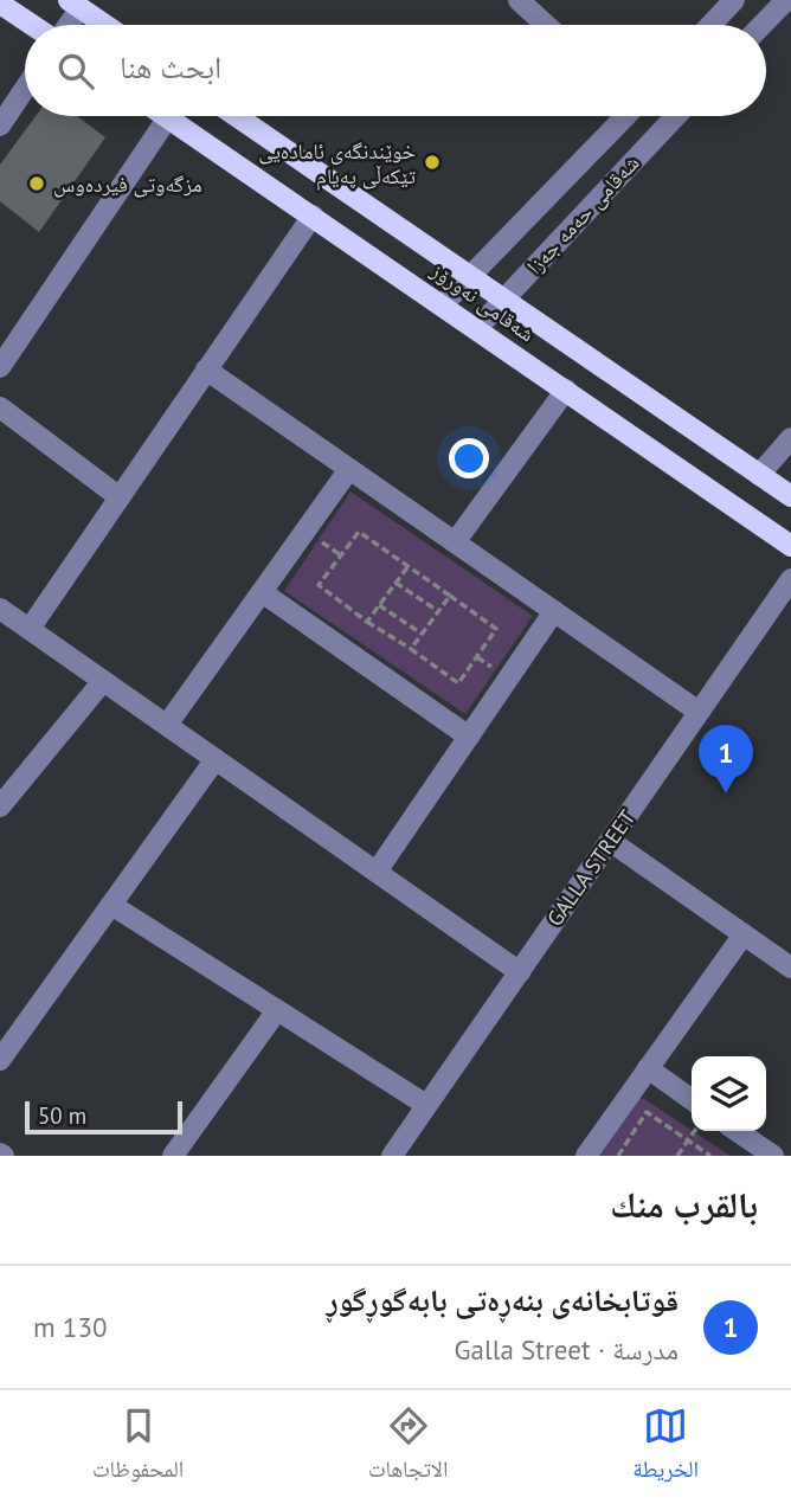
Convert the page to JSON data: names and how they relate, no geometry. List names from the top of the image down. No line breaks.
{"streets":{"main road":["شەقامی نەورۆز"],"street":["شەقامی حەمە جەزا","GALLA STREET"]},"crossings":[["شەقامی حەمە جەزا","شەقامی نەورۆز"]],"places":["خوێندنگەی ئامادەیی تێکەڵی پەیام","مزگەوتی فیردەوس"],"scale_bar":"50 m","page":{"search":"ابحث هنا","pins":"1","scale":"50 m","heading":"بالقرب منك","list":[{"mark":"1","name":"قوتابخانەی بنەڕەتی بابەگوڕگوڕ","note":"مدرسة · Galla Street","value":"130 m"}],"nav":["الخريطة","الاتجاهات","المحفوظات"]}}
